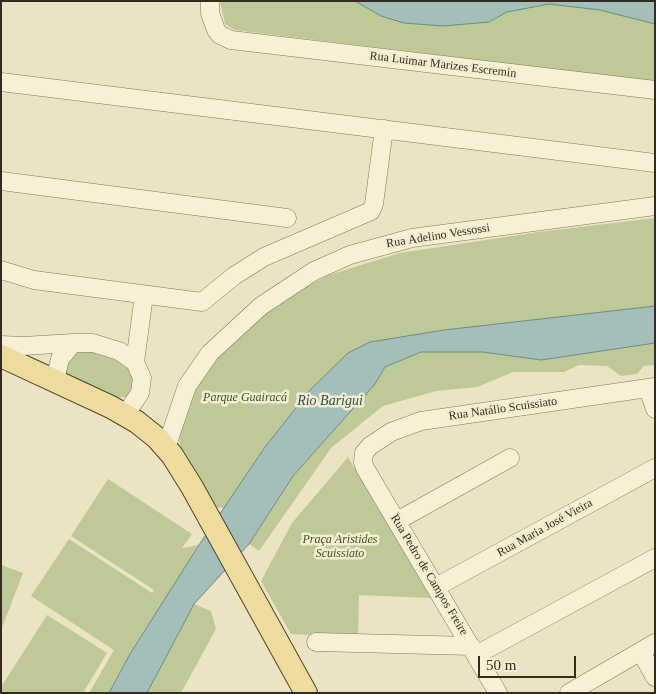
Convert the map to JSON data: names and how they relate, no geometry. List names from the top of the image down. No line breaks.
{"streets":{"street":["Rua Luimar Marizes Escremin","Rua Adelino Vessossi","Rua Natálio Scuissiato","Rua Maria José Vieira","Rua Pedro de Campos Freire"]},"crossings":[["Rua Natálio Scuissiato","Rua Pedro de Campos Freire"],["Rua Maria José Vieira","Rua Pedro de Campos Freire"]],"water":["Rio Barigui"],"parks":["Parque Guairacá","Praça Aristides Scuissiato"],"scale_bar":"50 m"}
